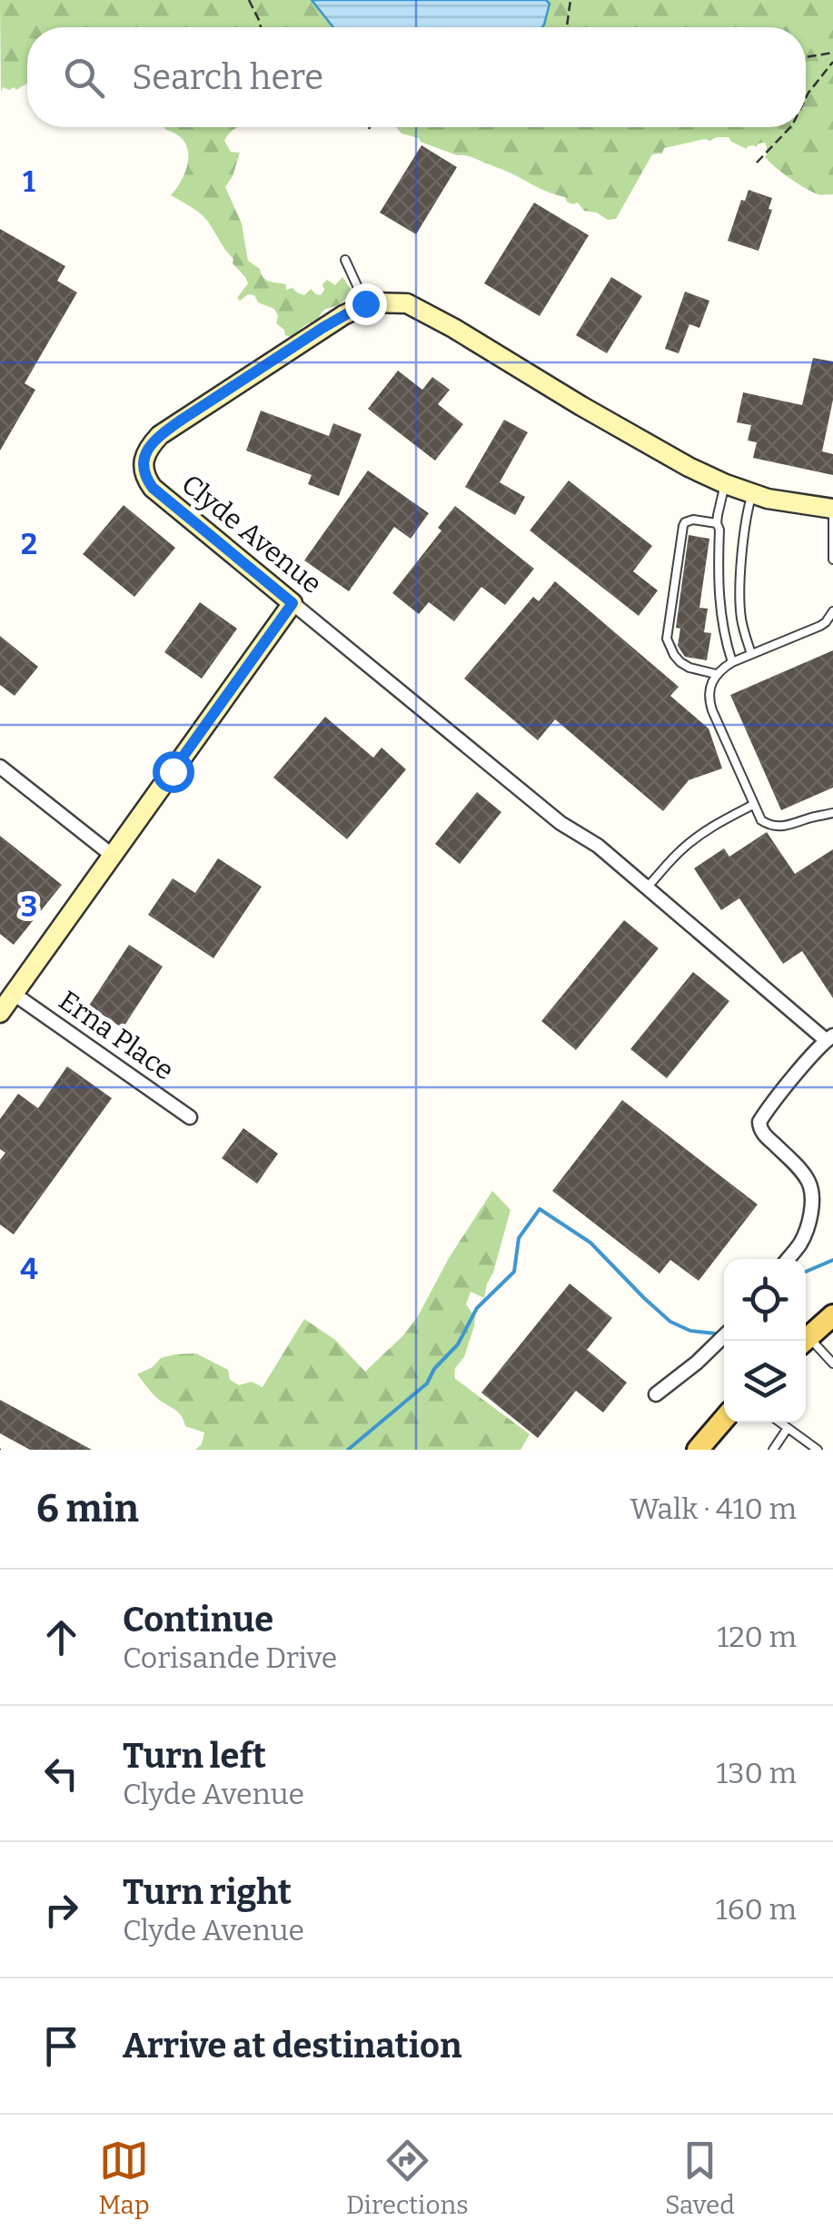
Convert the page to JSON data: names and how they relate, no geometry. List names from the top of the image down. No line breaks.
{"streets":{"street":["Clyde Avenue","Erna Place"]},"page":{"search":"Search here","heading":["6 min","Walk · 410 m"],"list":[["Continue","Corisande Drive","120 m"],["Turn left","Clyde Avenue","130 m"],["Turn right","Clyde Avenue","160 m"],"Arrive at destination"],"nav":["Map","Directions","Saved"]},"grid":{"rows":["1","2","3","4"]}}
